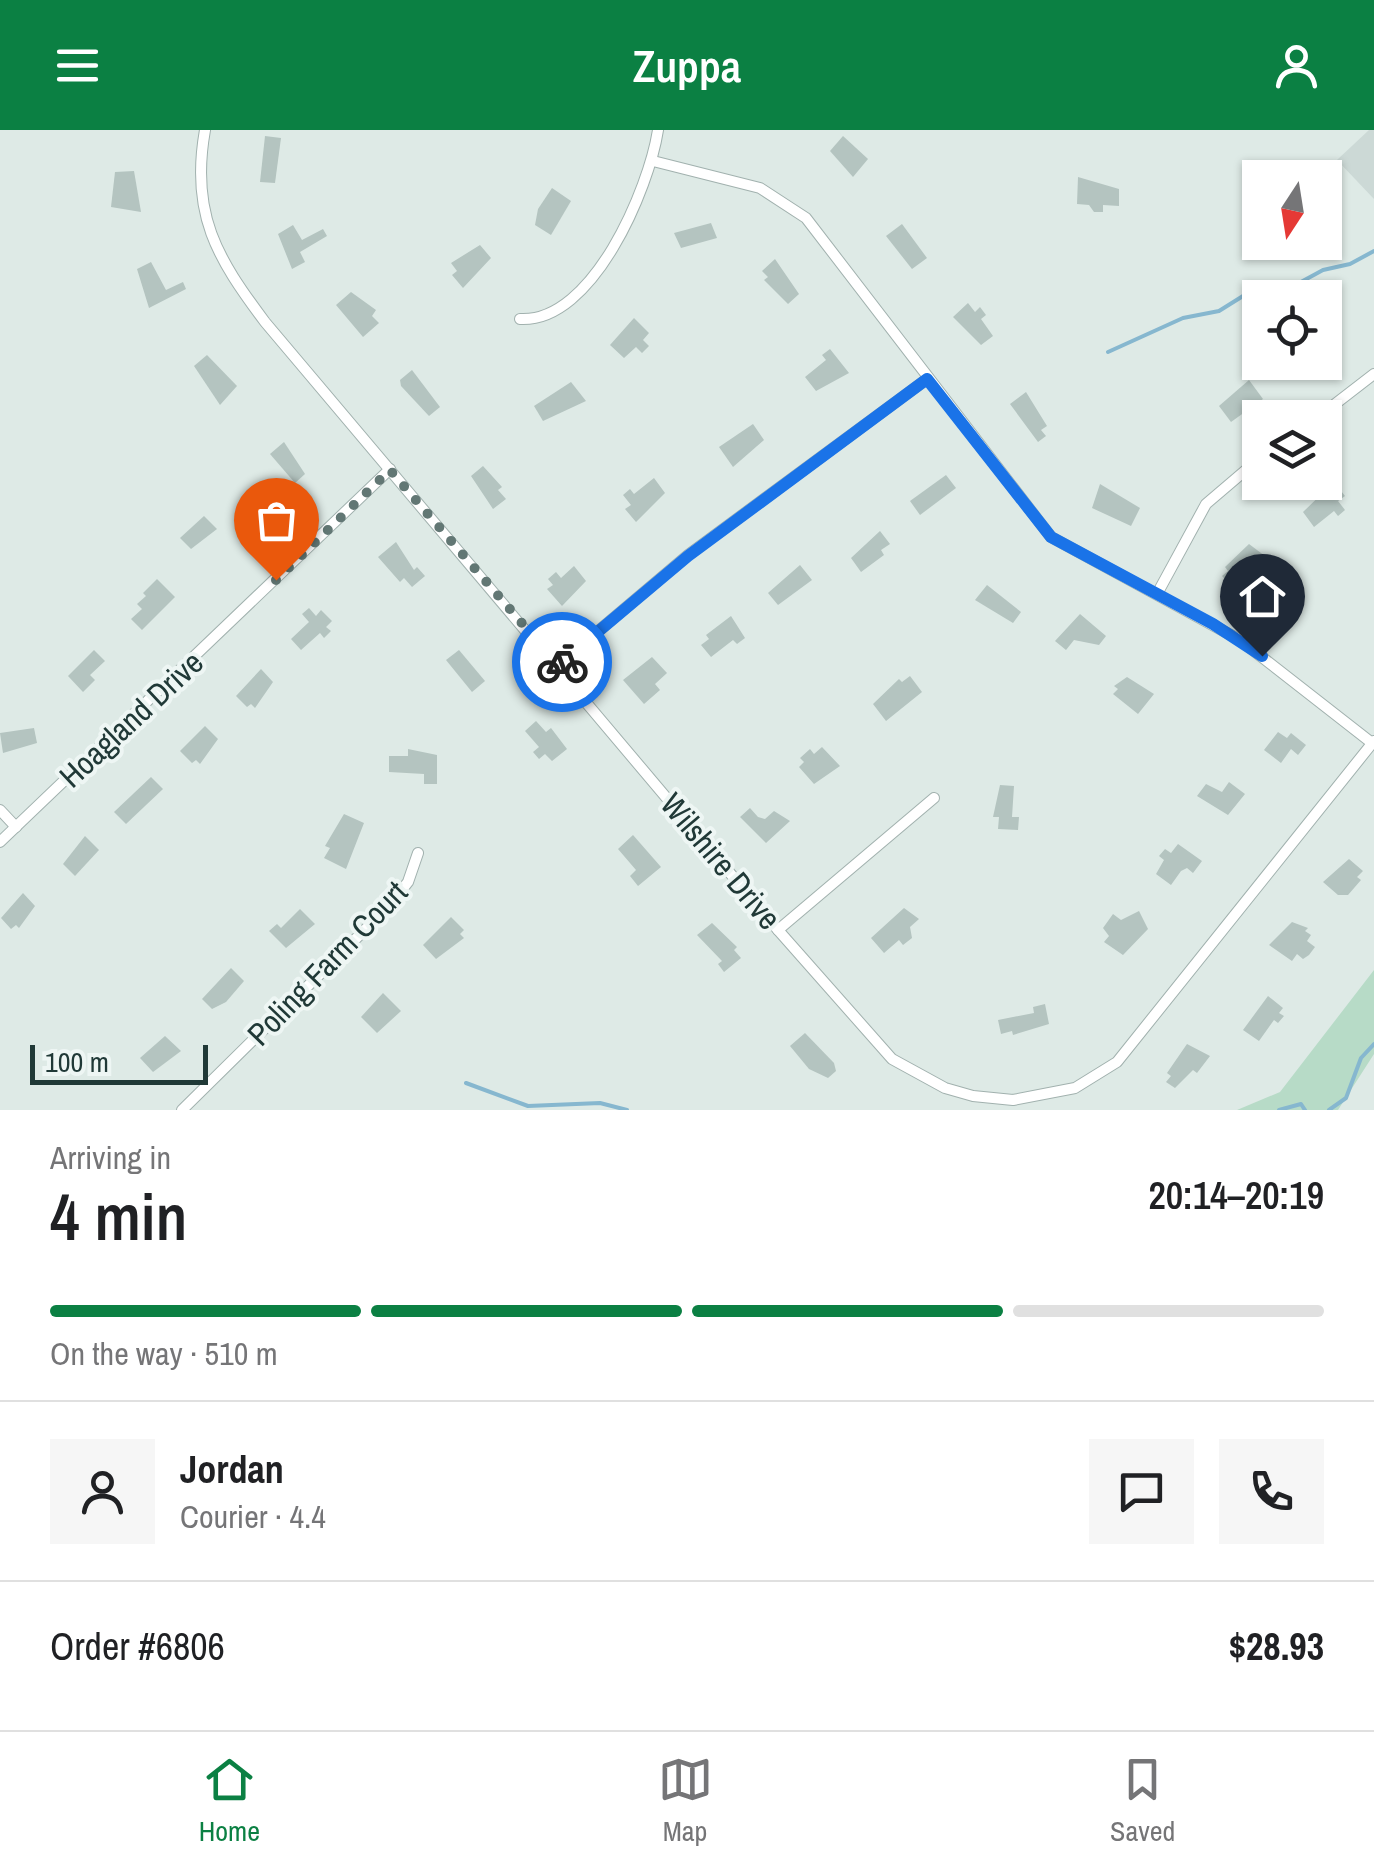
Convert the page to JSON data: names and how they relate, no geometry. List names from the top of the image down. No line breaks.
{"streets":{"street":["Hoagland Drive","Wilshire Drive","Poling Farm Court"]},"crossings":[["Hoagland Drive","Wilshire Drive"]],"scale_bar":"100 m","north":"bottom","page":{"header":"Zuppa","scale":"100 m","heading":["4 min","Arriving in","20:14–20:19"],"panel":["Jordan","Courier · 4.4","Order #6806","$28.93"],"bar":"On the way · 510 m","tabs":["Home","Map","Saved"]}}
